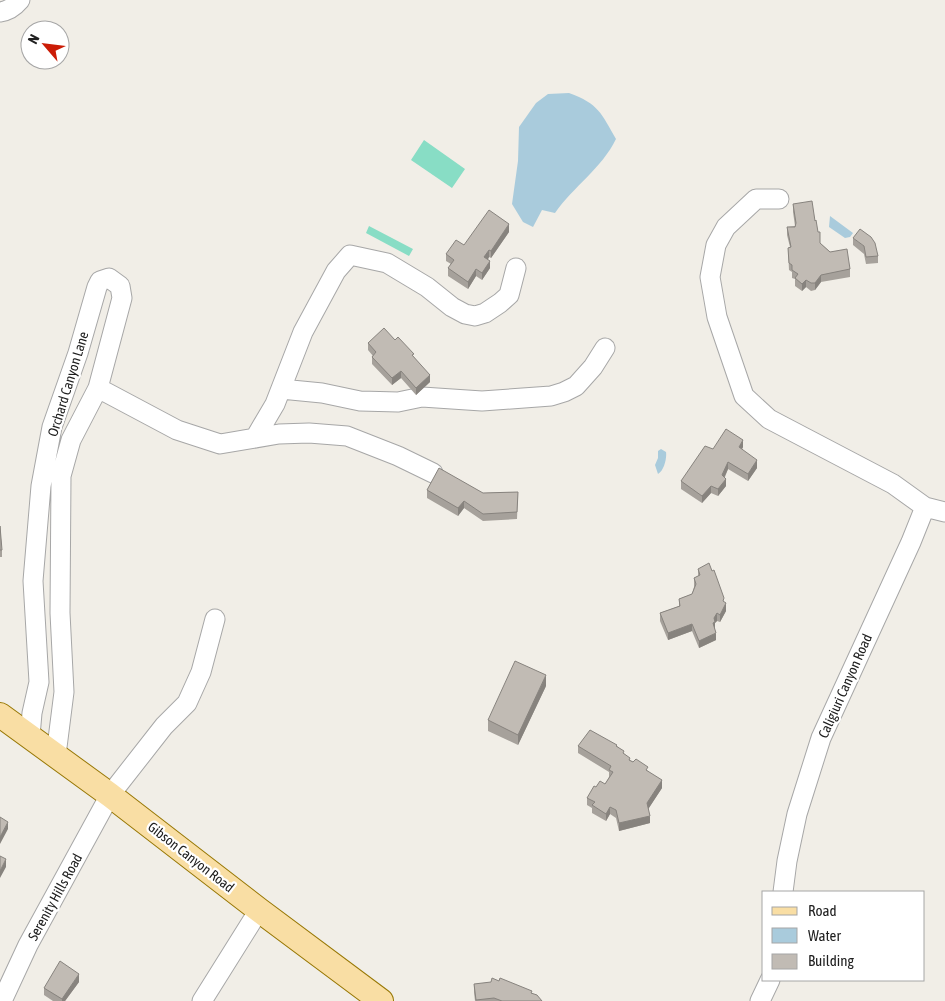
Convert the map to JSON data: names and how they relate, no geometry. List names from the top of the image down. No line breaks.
{"streets":{"main road":["Gibson Canyon Road"],"street":["Orchard Canyon Lane","Caligiuri Canyon Road","Serenity Hills Road"]},"crossings":[["Orchard Canyon Lane","Gibson Canyon Road"],["Gibson Canyon Road","Serenity Hills Road"]],"legend":["Road","Water","Building"],"north":"top left"}
